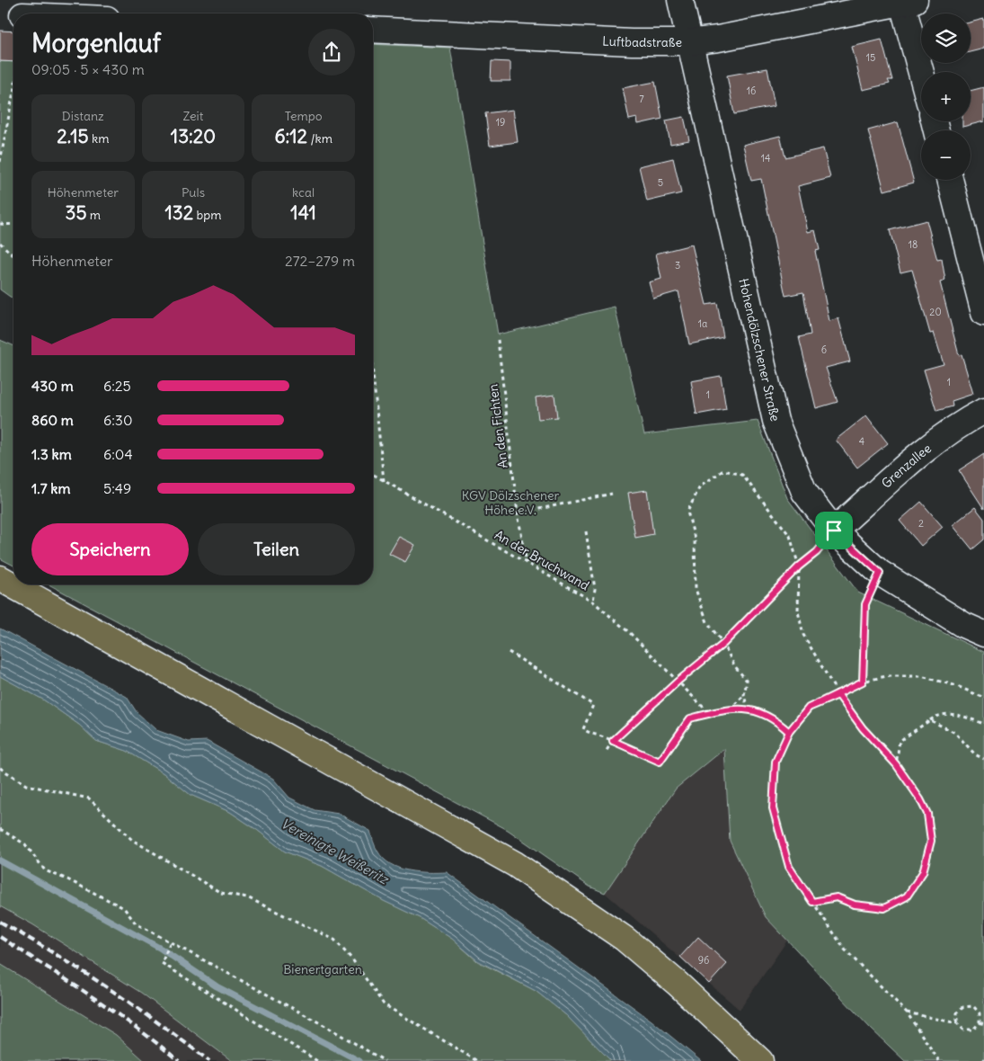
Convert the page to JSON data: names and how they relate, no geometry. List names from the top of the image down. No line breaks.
{"streets":{"street":["Luftbadstraße","Hohendölzschener Straße","Grenzallee"],"path":["An den Fichten","An der Bruchwand"]},"crossings":[["Luftbadstraße","Hohendölzschener Straße"],["Hohendölzschener Straße","Grenzallee"],["An den Fichten","An der Bruchwand"]],"water":["Vereinigte Weißeritz"],"parks":["KGV Dölzschener Höhe e.V.","Bienertgarten"],"house_numbers":["15","16","7","19","14","5","18","3","20","1a","6","1","1","4","2","96"],"page":{"map_buttons":["+","−"],"heading":["Morgenlauf","09:05 · 5 × 430 m"],"stats":[["Distanz","2.15 km"],["Zeit","13:20"],["Tempo","6:12 /km"],["Höhenmeter","35 m"],["Puls","132 bpm"],["kcal","141"]],"chart":["Höhenmeter","272–279 m"],"list":[{"name":"430 m","note":"6:25"},{"name":"860 m","note":"6:30"},{"name":"1.3 km","note":"6:04"},{"name":"1.7 km","note":"5:49"}],"buttons":["Speichern","Teilen"]}}
